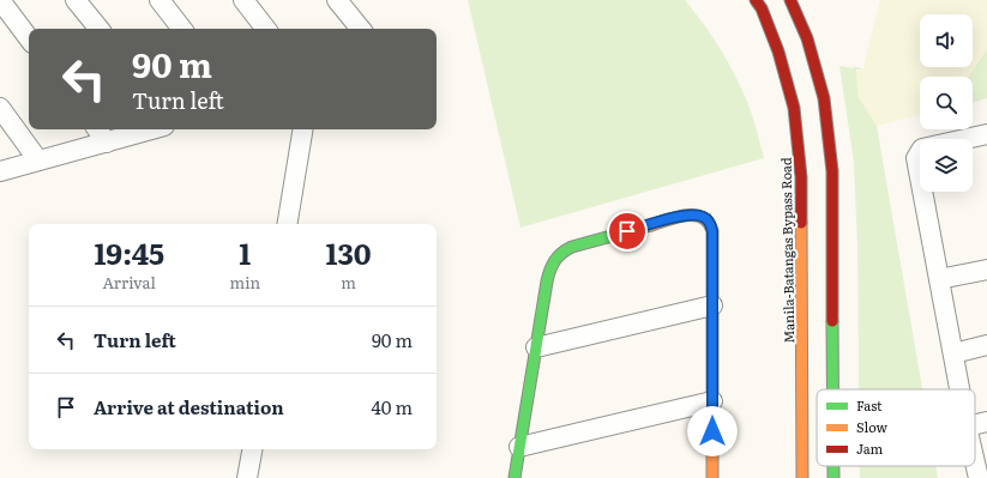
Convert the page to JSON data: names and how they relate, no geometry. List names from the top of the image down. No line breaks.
{"streets":{"main road":["Manila-Batangas Bypass Road"]},"legend":["Fast","Slow","Jam"],"page":{"turn":["90 m","Turn left"],"eta":["19:45","Arrival","1","min","130","m"],"list":[{"name":"Turn left","value":"90 m"},{"name":"Arrive at destination","value":"40 m"}]}}
